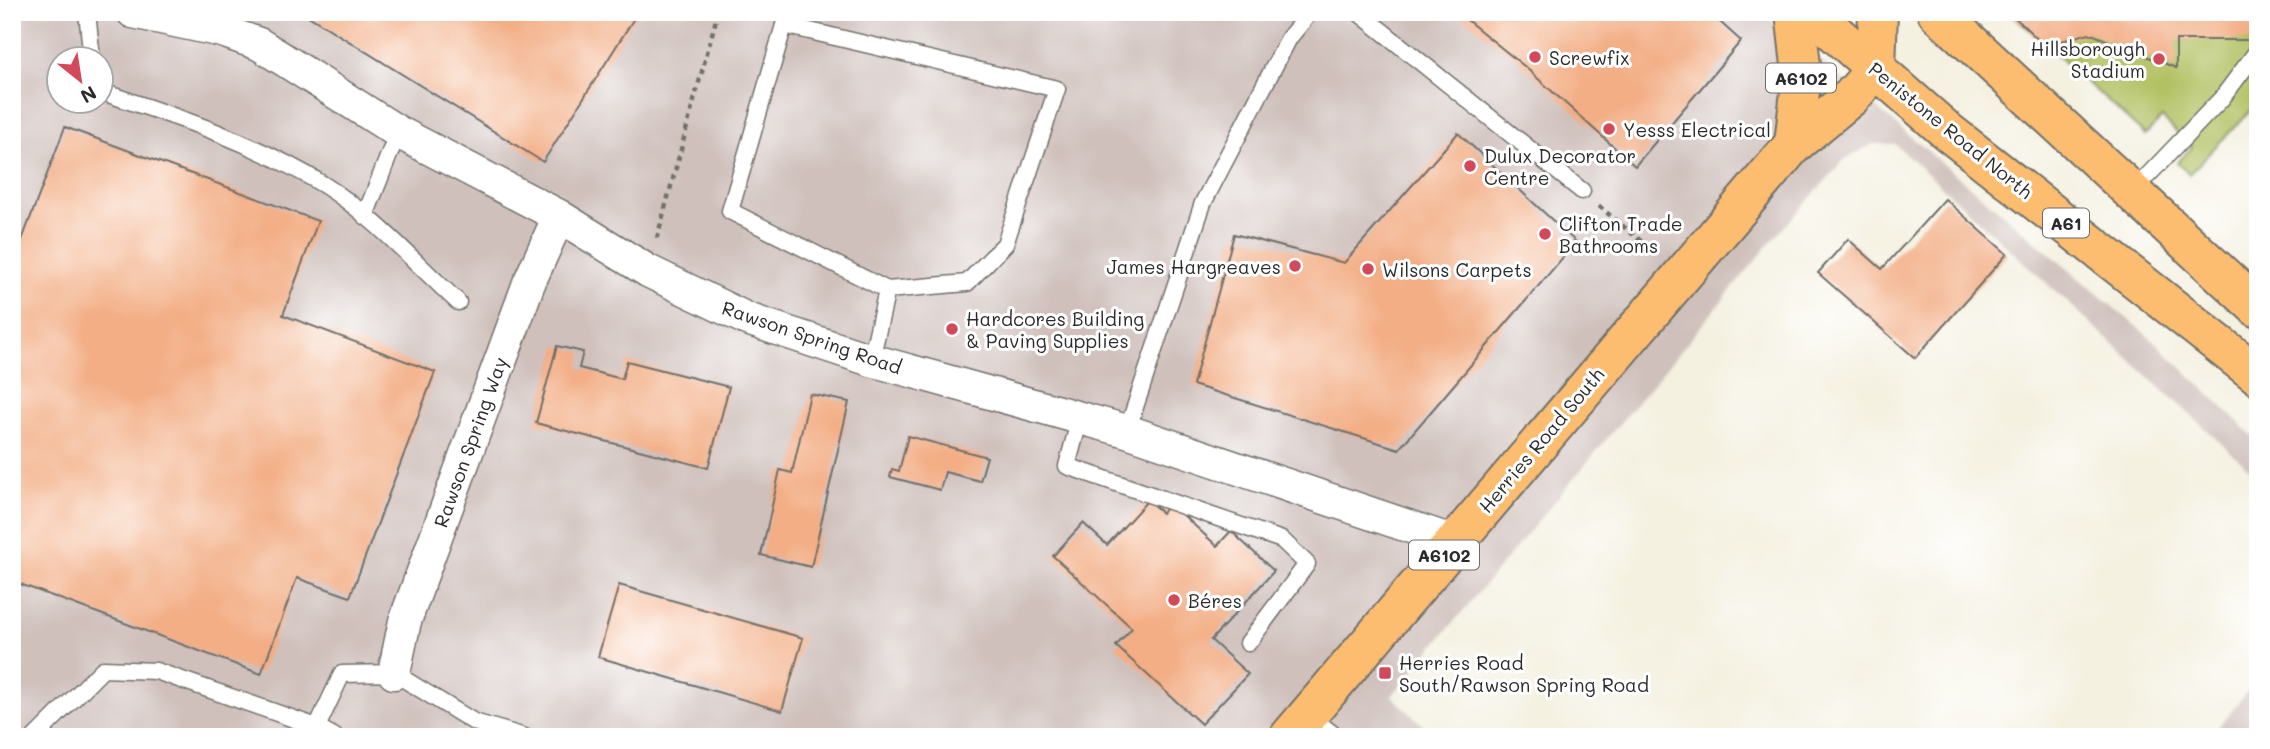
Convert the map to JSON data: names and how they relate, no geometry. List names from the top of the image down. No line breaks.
{"streets":{"main road":["A6102","Penistone Road North","A61","Herries Road South"],"street":["Rawson Spring Road","Rawson Spring Way"]},"crossings":[["A6102","Herries Road South"],["Penistone Road North","Herries Road South"],["Rawson Spring Road","Herries Road South"],["Rawson Spring Road","Rawson Spring Way"]],"places":{"other":["Screwfix","Hillsborough Stadium","Yesss Electrical","Dulux Decorator Centre","Clifton Trade Bathrooms","James Hargreaves","Wilsons Carpets","Hardcores Building & Paving Supplies","Béres"],"transit":["Herries Road South/Rawson Spring Road"]},"north":"bottom right"}
